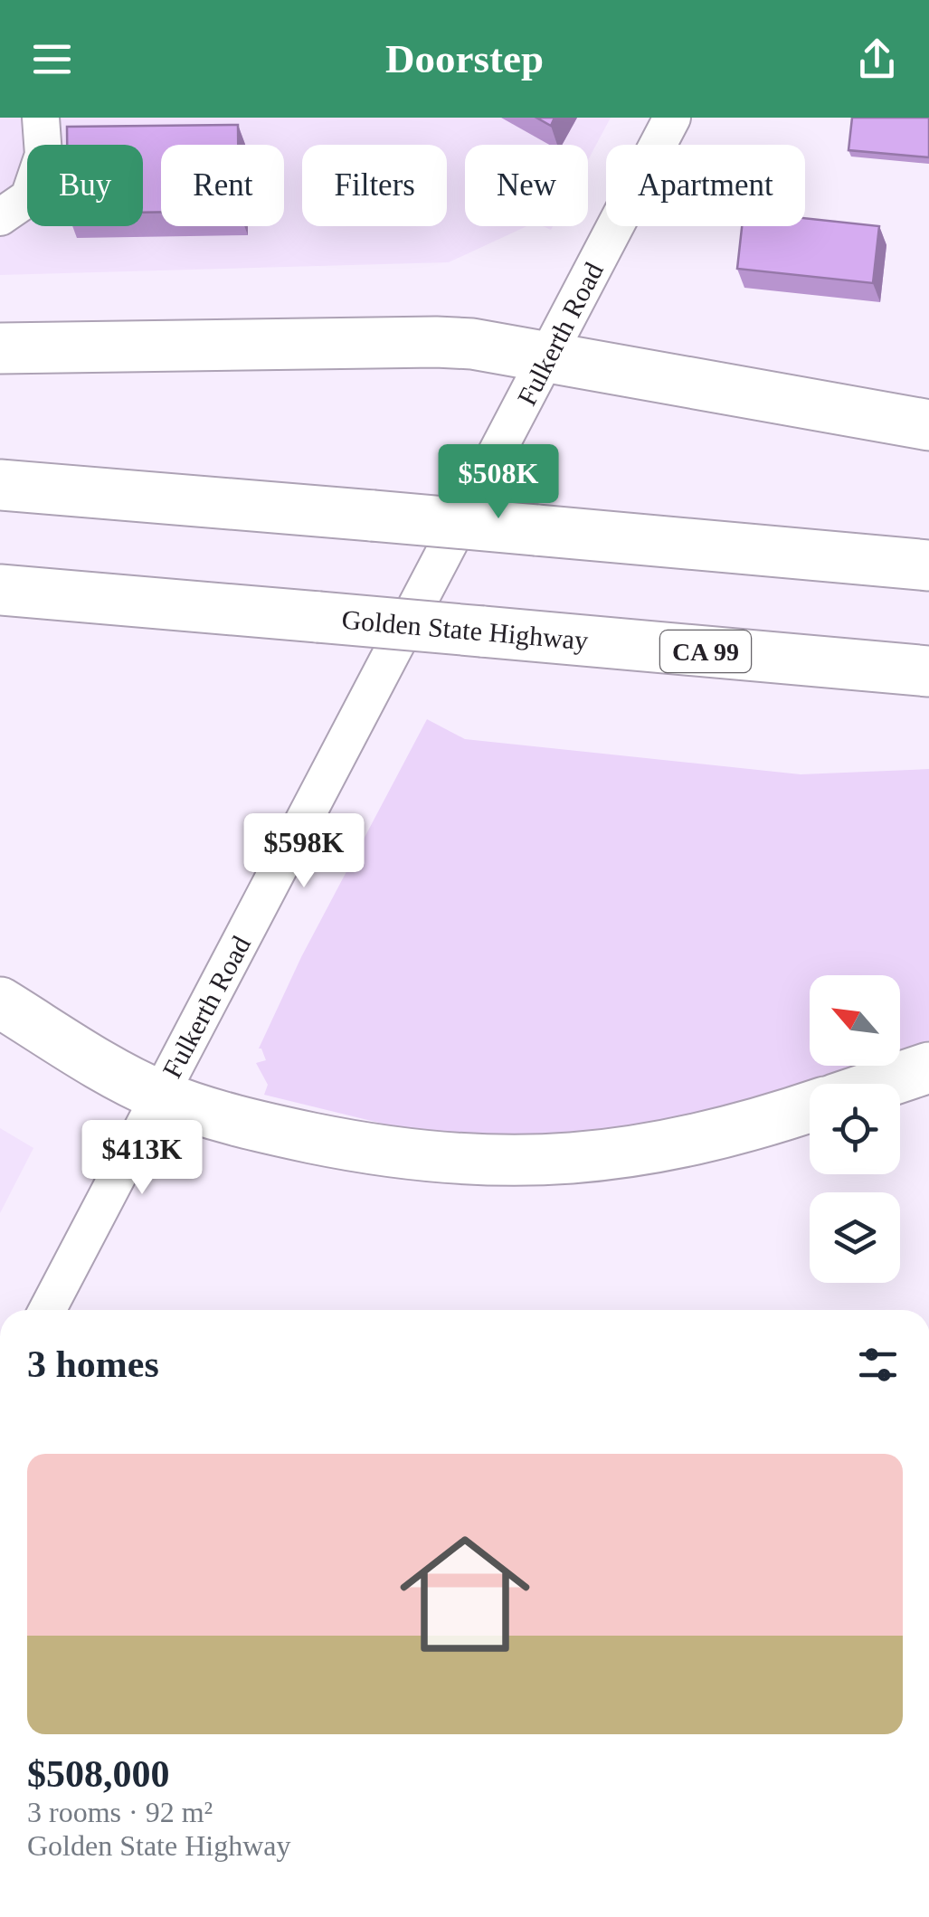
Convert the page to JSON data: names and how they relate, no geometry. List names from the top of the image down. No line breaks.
{"streets":{"highway":["Golden State Highway","CA 99"],"street":["Fulkerth Road"]},"north":"top left","page":{"header":"Doorstep","chip":["Buy","Rent","Filters","New","Apartment"],"price":["$508K","$598K","$413K"],"heading":"3 homes","list":[{"name":"$508,000","note":"3 rooms · 92 m² · Golden State Highway"}]}}
